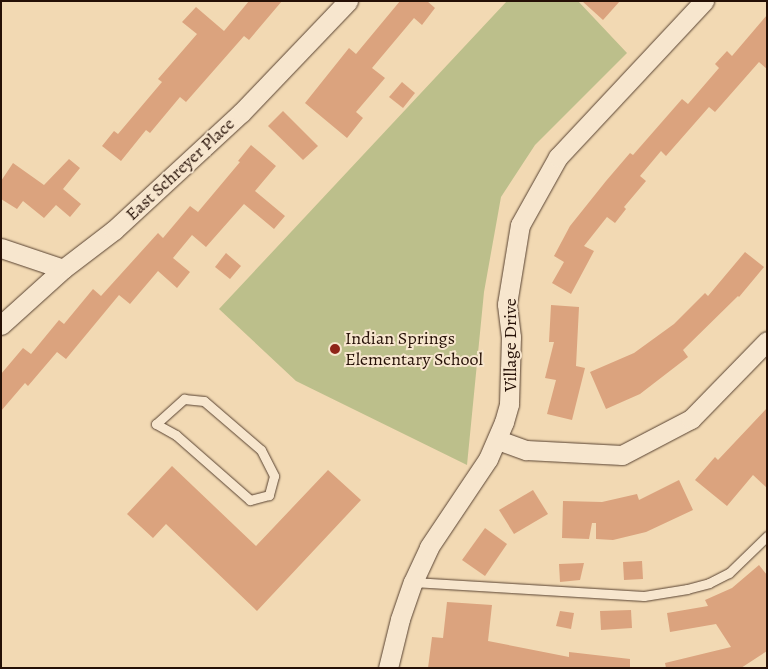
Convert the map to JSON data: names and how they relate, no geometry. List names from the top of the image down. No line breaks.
{"streets":{"street":["East Schreyer Place","Village Drive"]},"places":["Indian Springs Elementary School"]}
